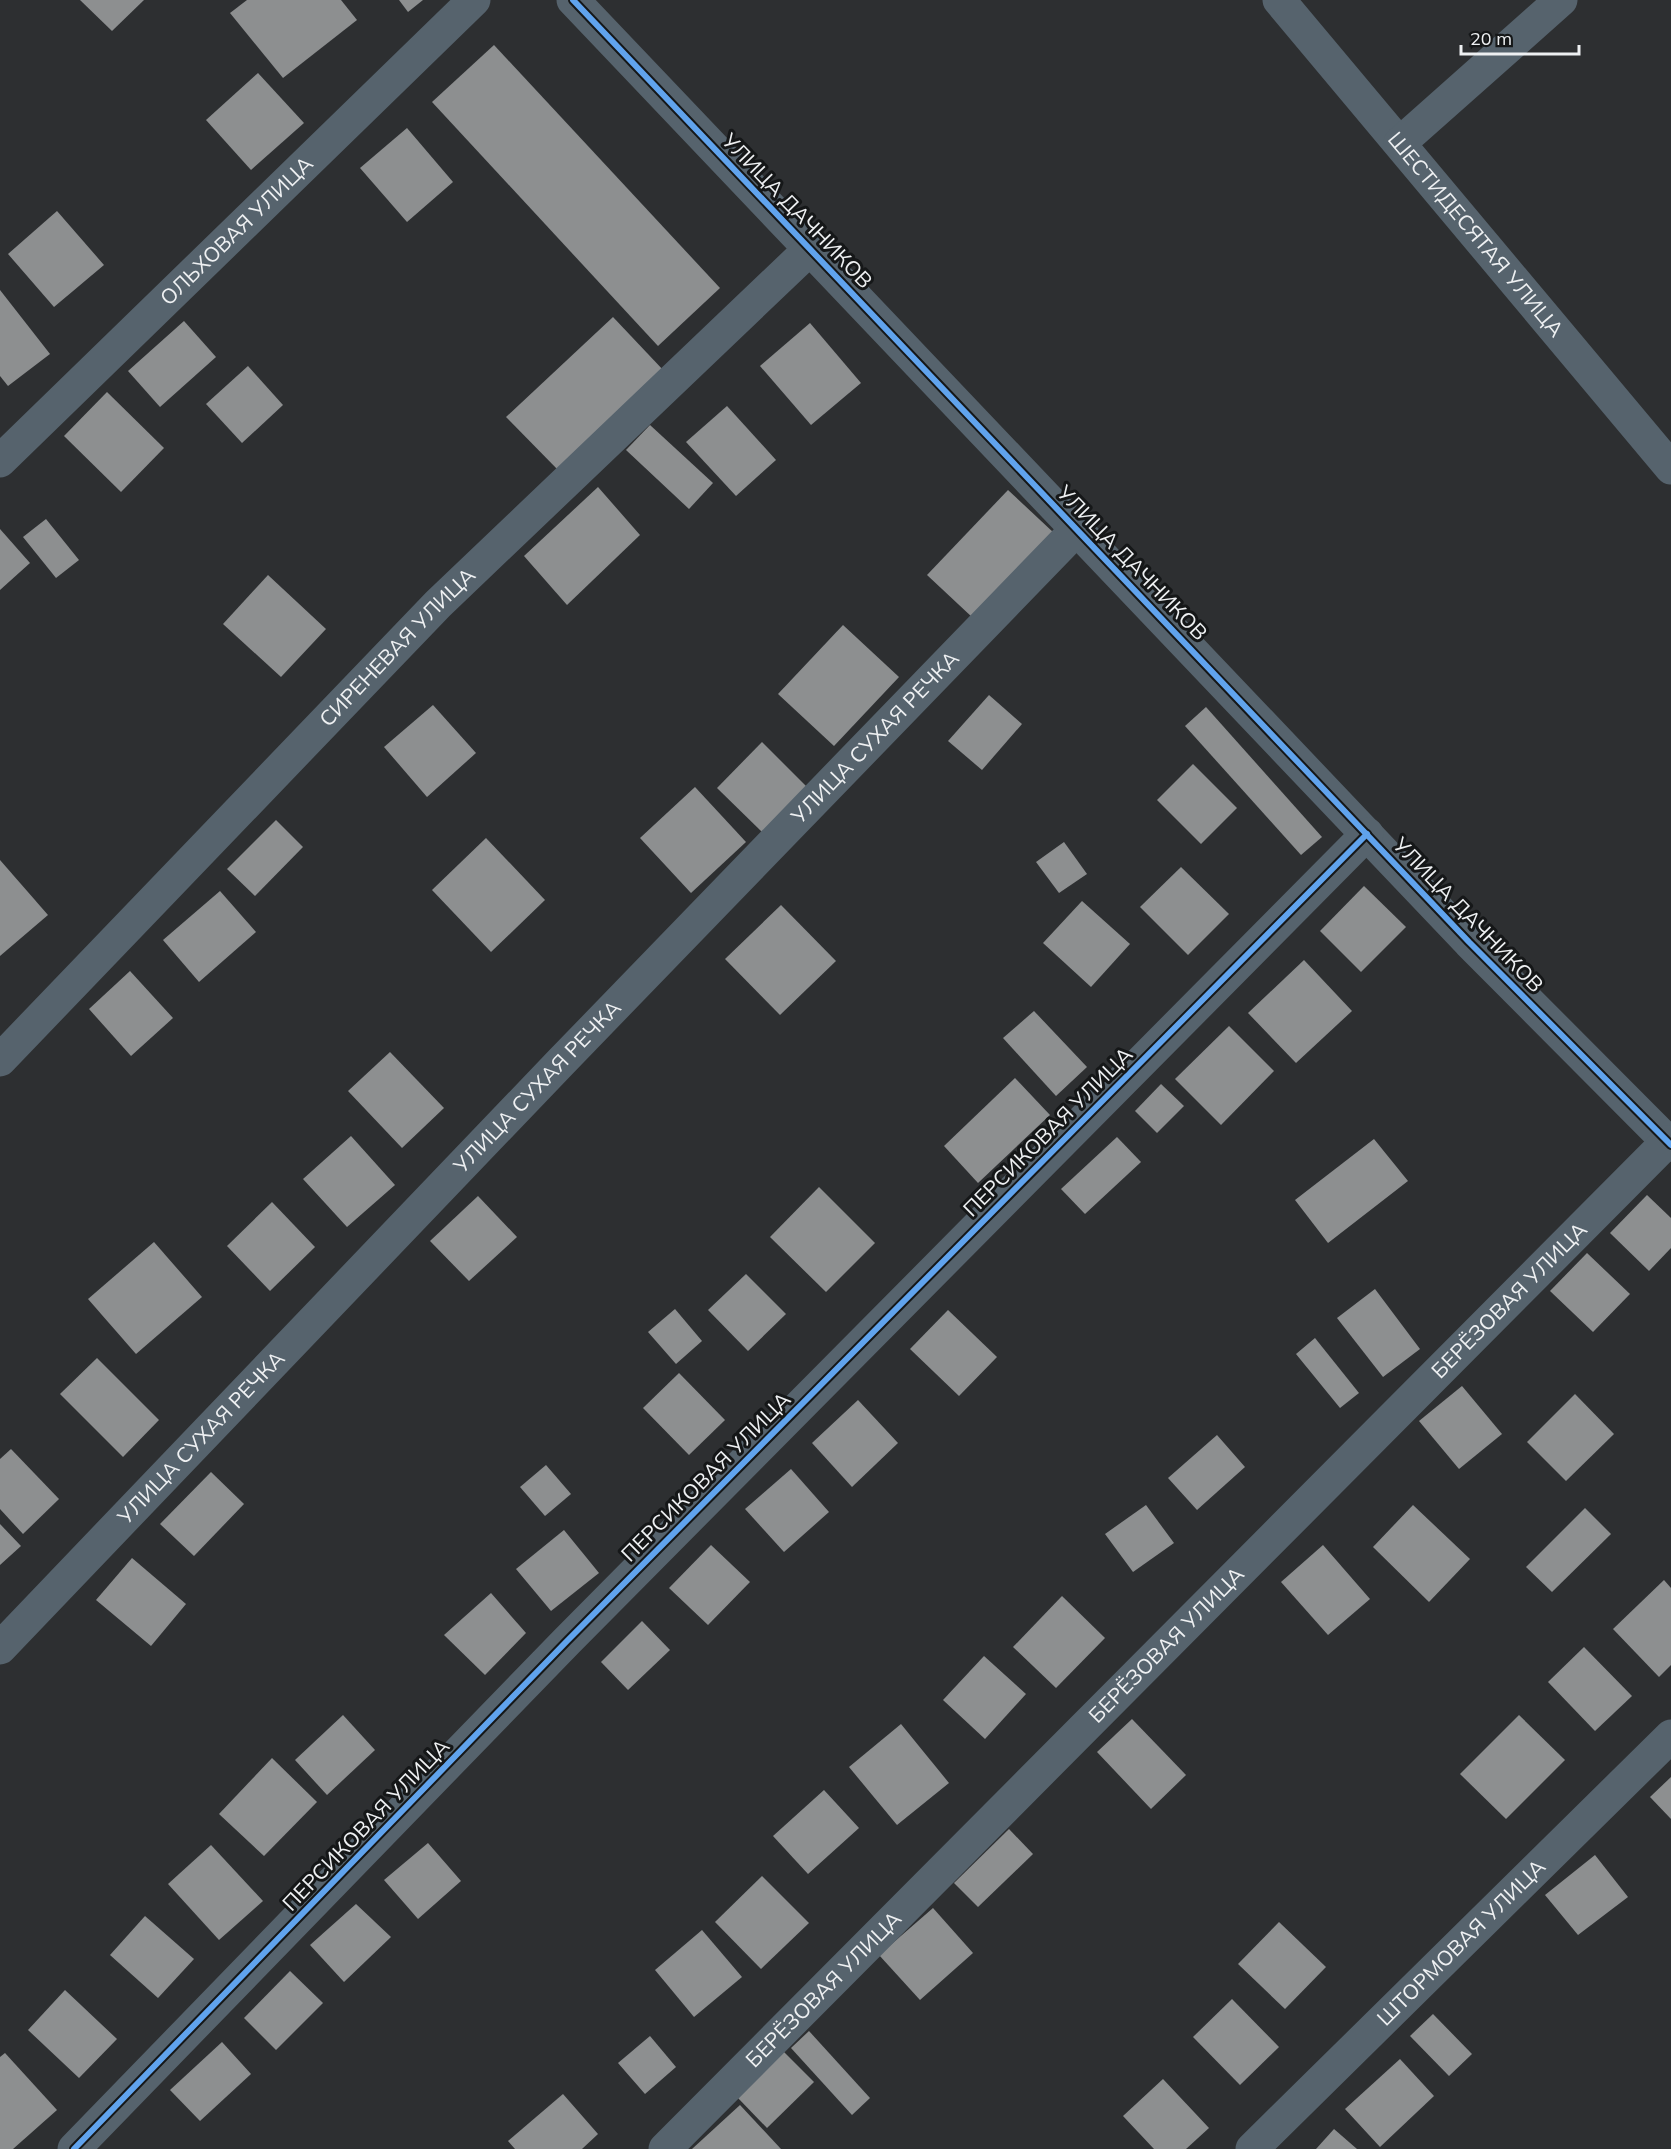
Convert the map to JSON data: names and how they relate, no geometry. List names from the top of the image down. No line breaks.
{"streets":{"street":["УЛИЦА ДАЧНИКОВ","ОЛЬХОВАЯ УЛИЦА","ШЕСТИДЕСЯТАЯ УЛИЦА","СИРЕНЕВАЯ УЛИЦА","УЛИЦА СУХАЯ РЕЧКА","ПЕРСИКОВАЯ УЛИЦА","БЕРЁЗОВАЯ УЛИЦА","ШТОРМОВАЯ УЛИЦА"]},"crossings":[["УЛИЦА ДАЧНИКОВ","СИРЕНЕВАЯ УЛИЦА"],["УЛИЦА ДАЧНИКОВ","УЛИЦА СУХАЯ РЕЧКА"],["УЛИЦА ДАЧНИКОВ","ПЕРСИКОВАЯ УЛИЦА"],["УЛИЦА ДАЧНИКОВ","БЕРЁЗОВАЯ УЛИЦА"]],"scale_bar":"20 m"}
